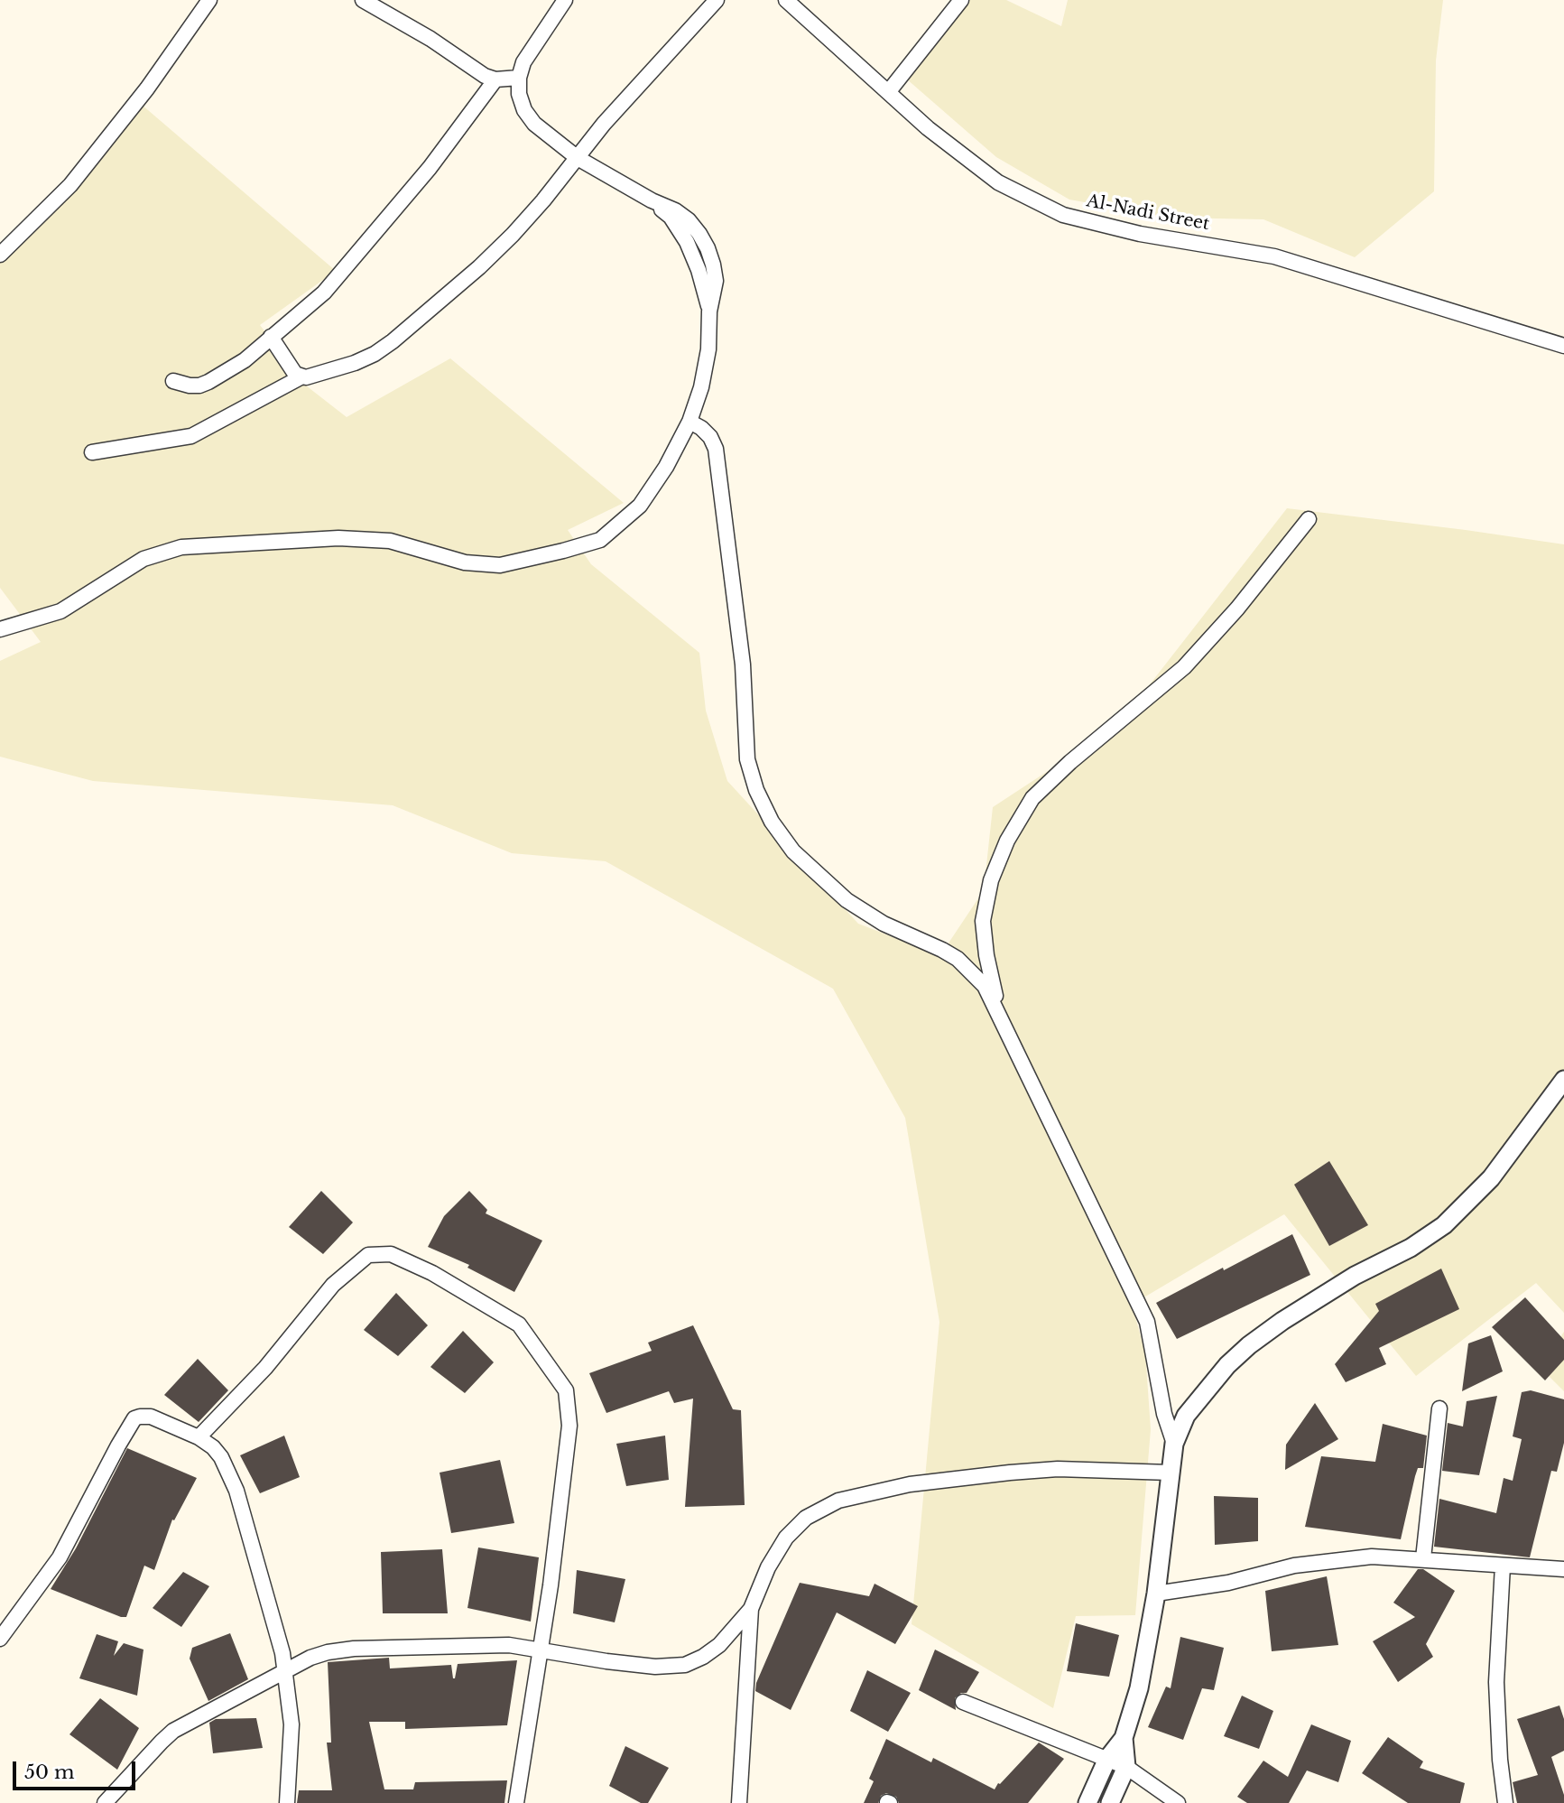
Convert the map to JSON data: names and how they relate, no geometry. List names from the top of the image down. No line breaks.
{"streets":{"street":["Al-Nadi Street"]},"scale_bar":"50 m"}
